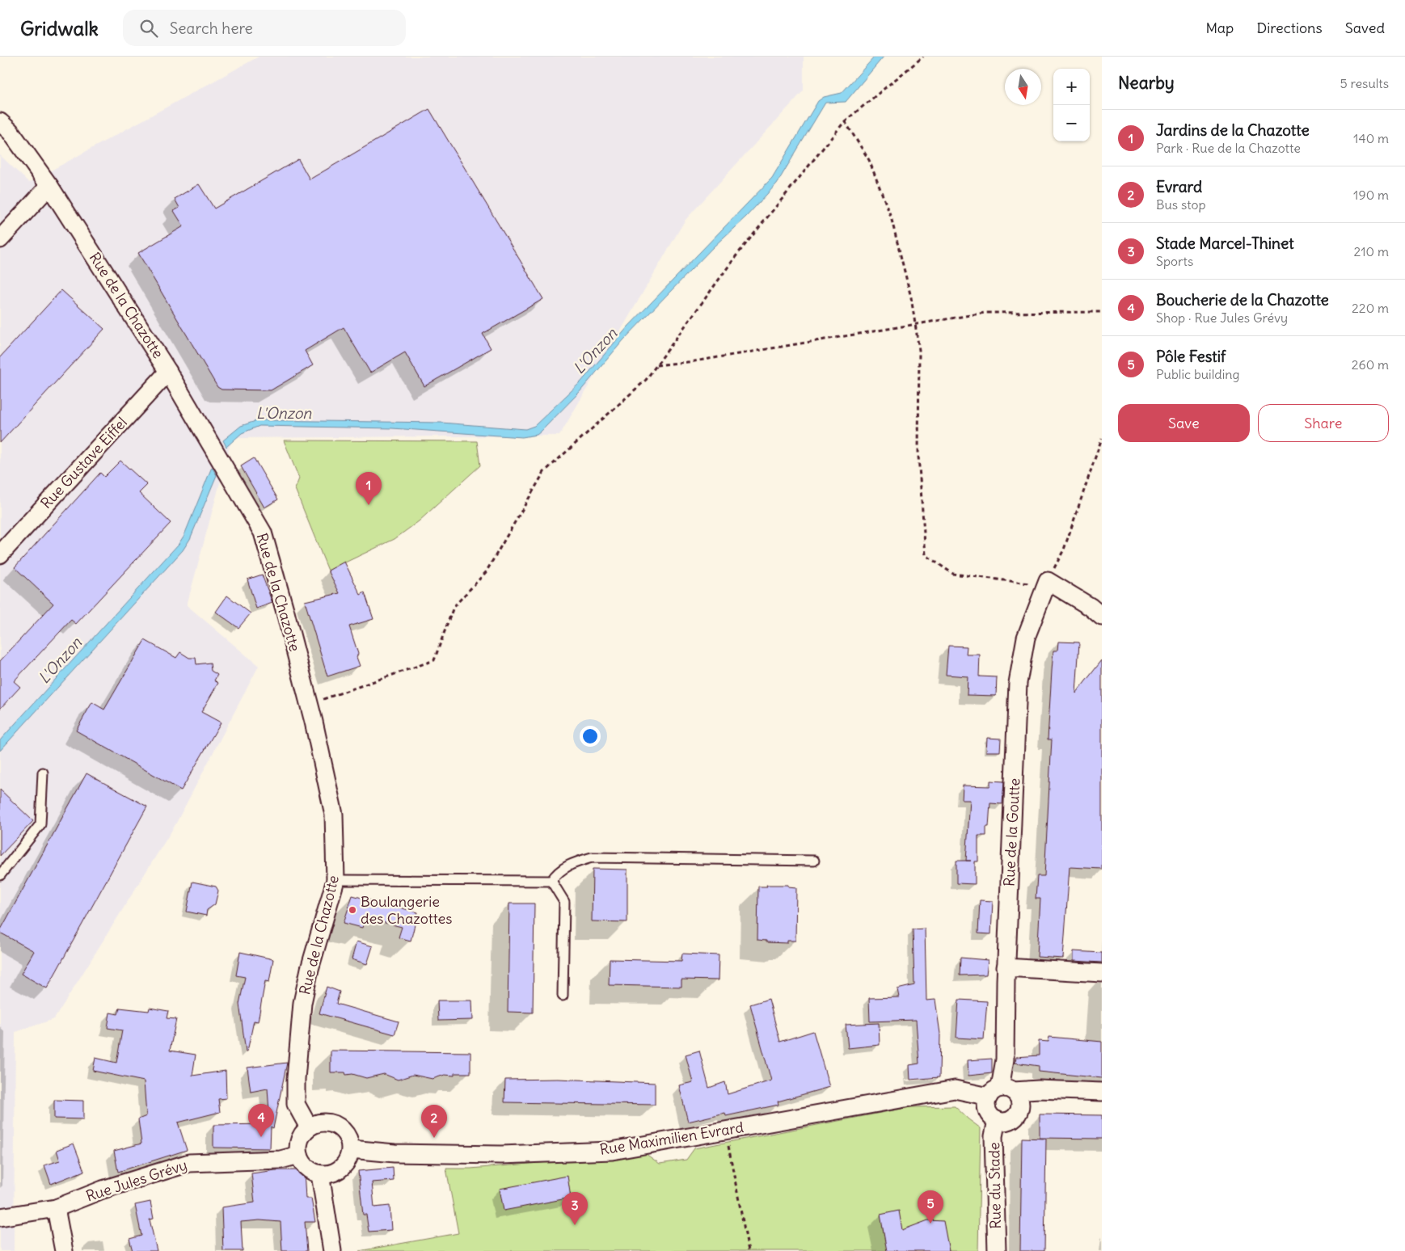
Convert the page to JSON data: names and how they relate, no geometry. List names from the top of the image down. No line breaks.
{"streets":{"street":["Rue de la Chazotte","Rue Gustave Eiffel","Rue de la Goutte","Rue Maximilien Evrard","Rue Jules Grévy","Rue du Stade"]},"crossings":[["Rue de la Chazotte","Rue Gustave Eiffel"],["Rue de la Chazotte","Rue Maximilien Evrard"],["Rue de la Chazotte","Rue Jules Grévy"],["Rue de la Goutte","Rue Maximilien Evrard"],["Rue de la Goutte","Rue du Stade"],["Rue Maximilien Evrard","Rue Jules Grévy"],["Rue Maximilien Evrard","Rue du Stade"]],"water":["L'Onzon"],"places":["Boulangerie des Chazottes"],"north":"bottom","page":{"header":"Gridwalk","search":"Search here","nav":["Map","Directions","Saved"],"heading":["Nearby","5 results"],"map_buttons":["+","−"],"list":[{"mark":"1","name":"Jardins de la Chazotte","note":"Park · Rue de la Chazotte","value":"140 m"},{"mark":"2","name":"Evrard","note":"Bus stop","value":"190 m"},{"mark":"3","name":"Stade Marcel-Thinet","note":"Sports","value":"210 m"},{"mark":"4","name":"Boucherie de la Chazotte","note":"Shop · Rue Jules Grévy","value":"220 m"},{"mark":"5","name":"Pôle Festif","note":"Public building","value":"260 m"}],"buttons":["Save","Share"],"pins":["1","4","2","5","3"]}}
